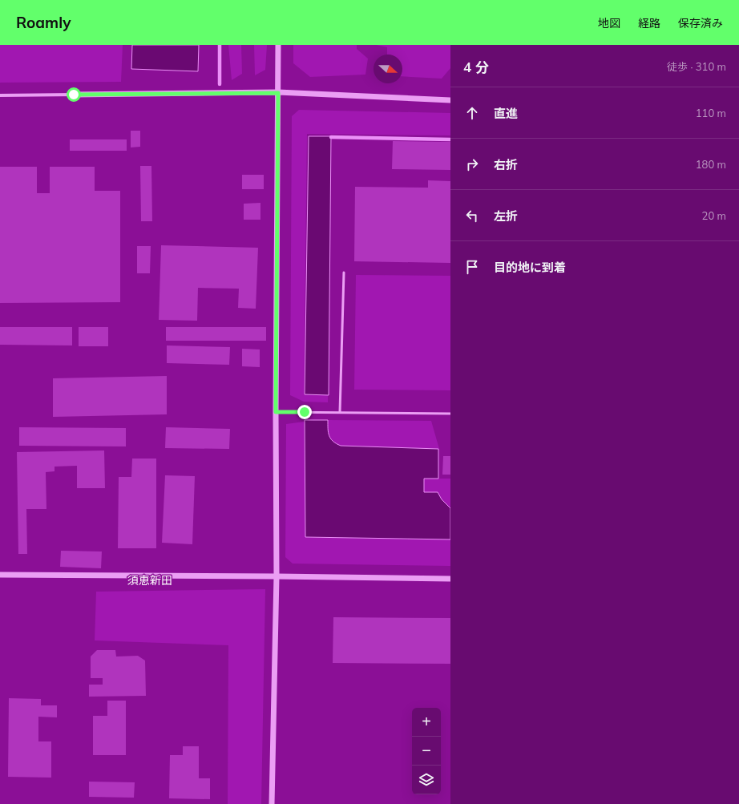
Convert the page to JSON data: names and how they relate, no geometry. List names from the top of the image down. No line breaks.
{"districts":["須恵新田"],"north":"right","page":{"header":"Roamly","nav":["地図","経路","保存済み"],"heading":["4 分","徒歩 · 310 m"],"list":[["直進","110 m"],["右折","180 m"],["左折","20 m"],"目的地に到着"],"map_buttons":["+","−"]}}
